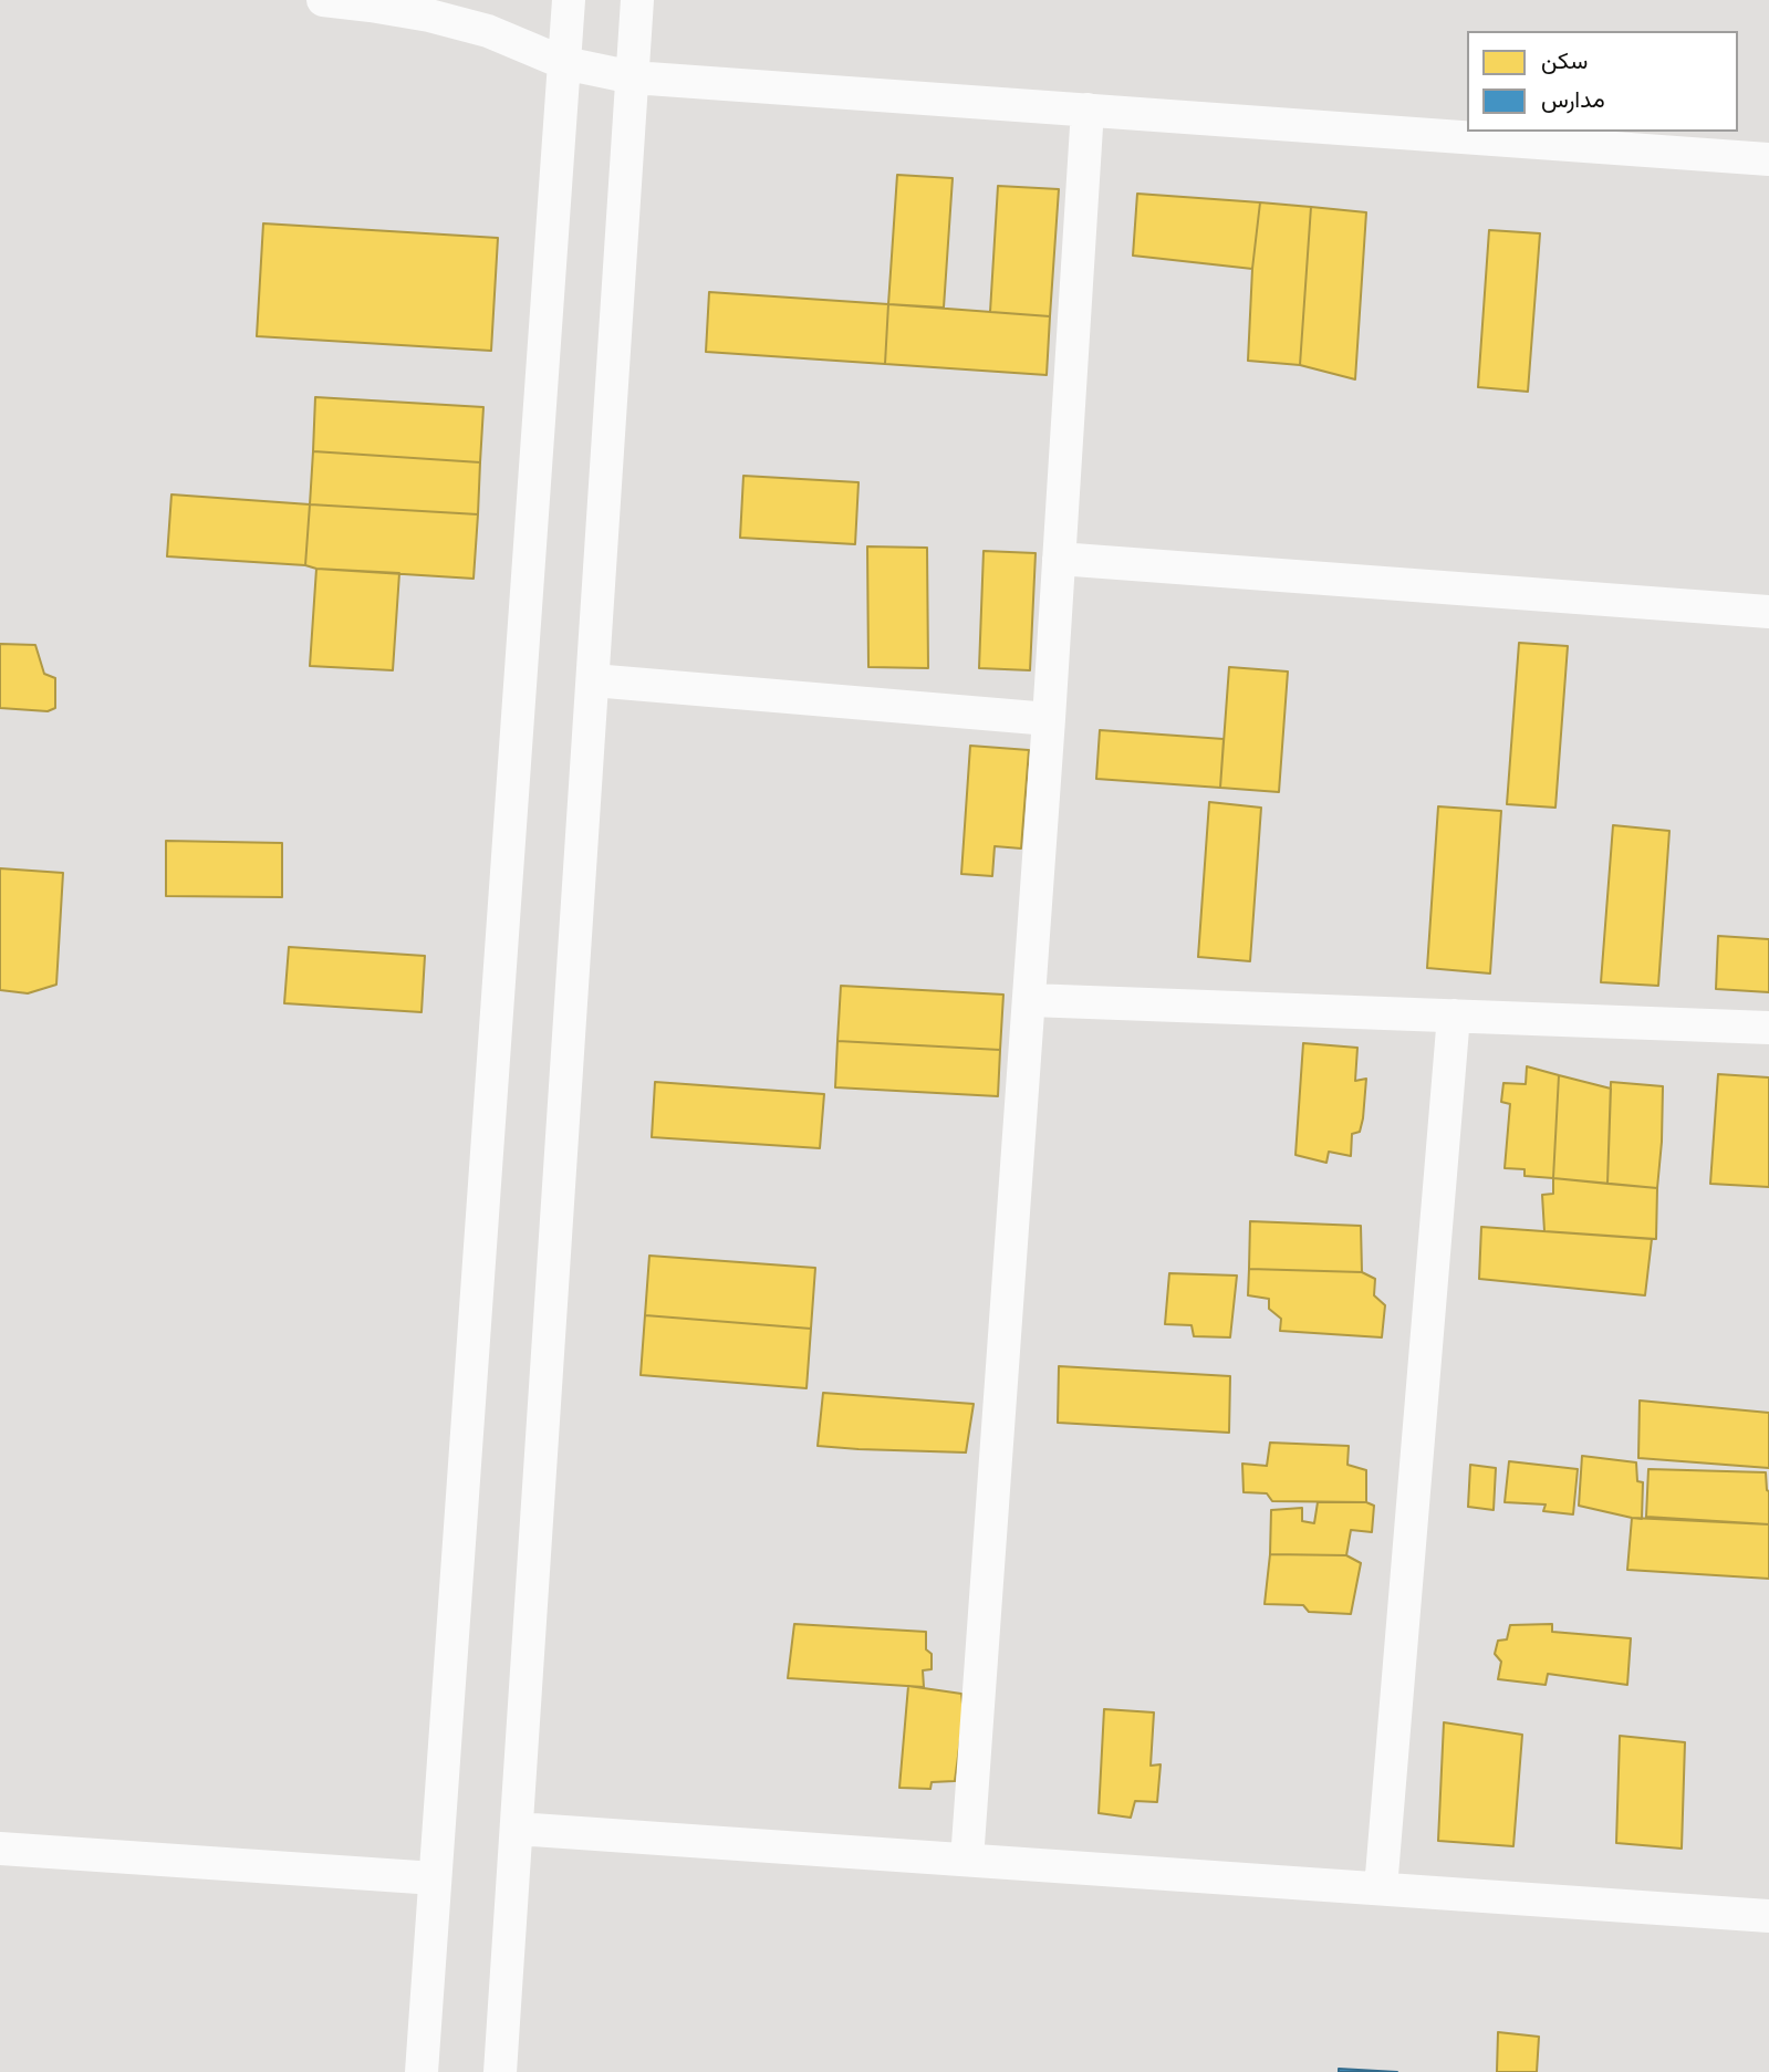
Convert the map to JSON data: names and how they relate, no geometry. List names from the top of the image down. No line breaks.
{"legend":["سكن","مدارس"]}
